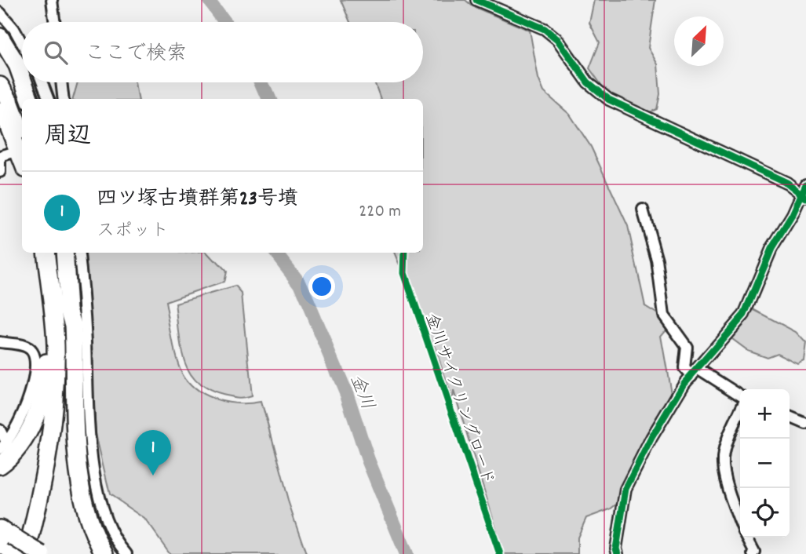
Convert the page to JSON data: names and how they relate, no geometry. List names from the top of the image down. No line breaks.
{"streets":{"cycle path":["金川サイクリングロード"]},"water":["金川"],"north":"top right","page":{"search":"ここで検索","heading":"周辺","list":[{"mark":"1","name":"四ツ塚古墳群第23号墳","note":"スポット","value":"220 m"}],"map_buttons":["+","−"],"pins":"1"}}
